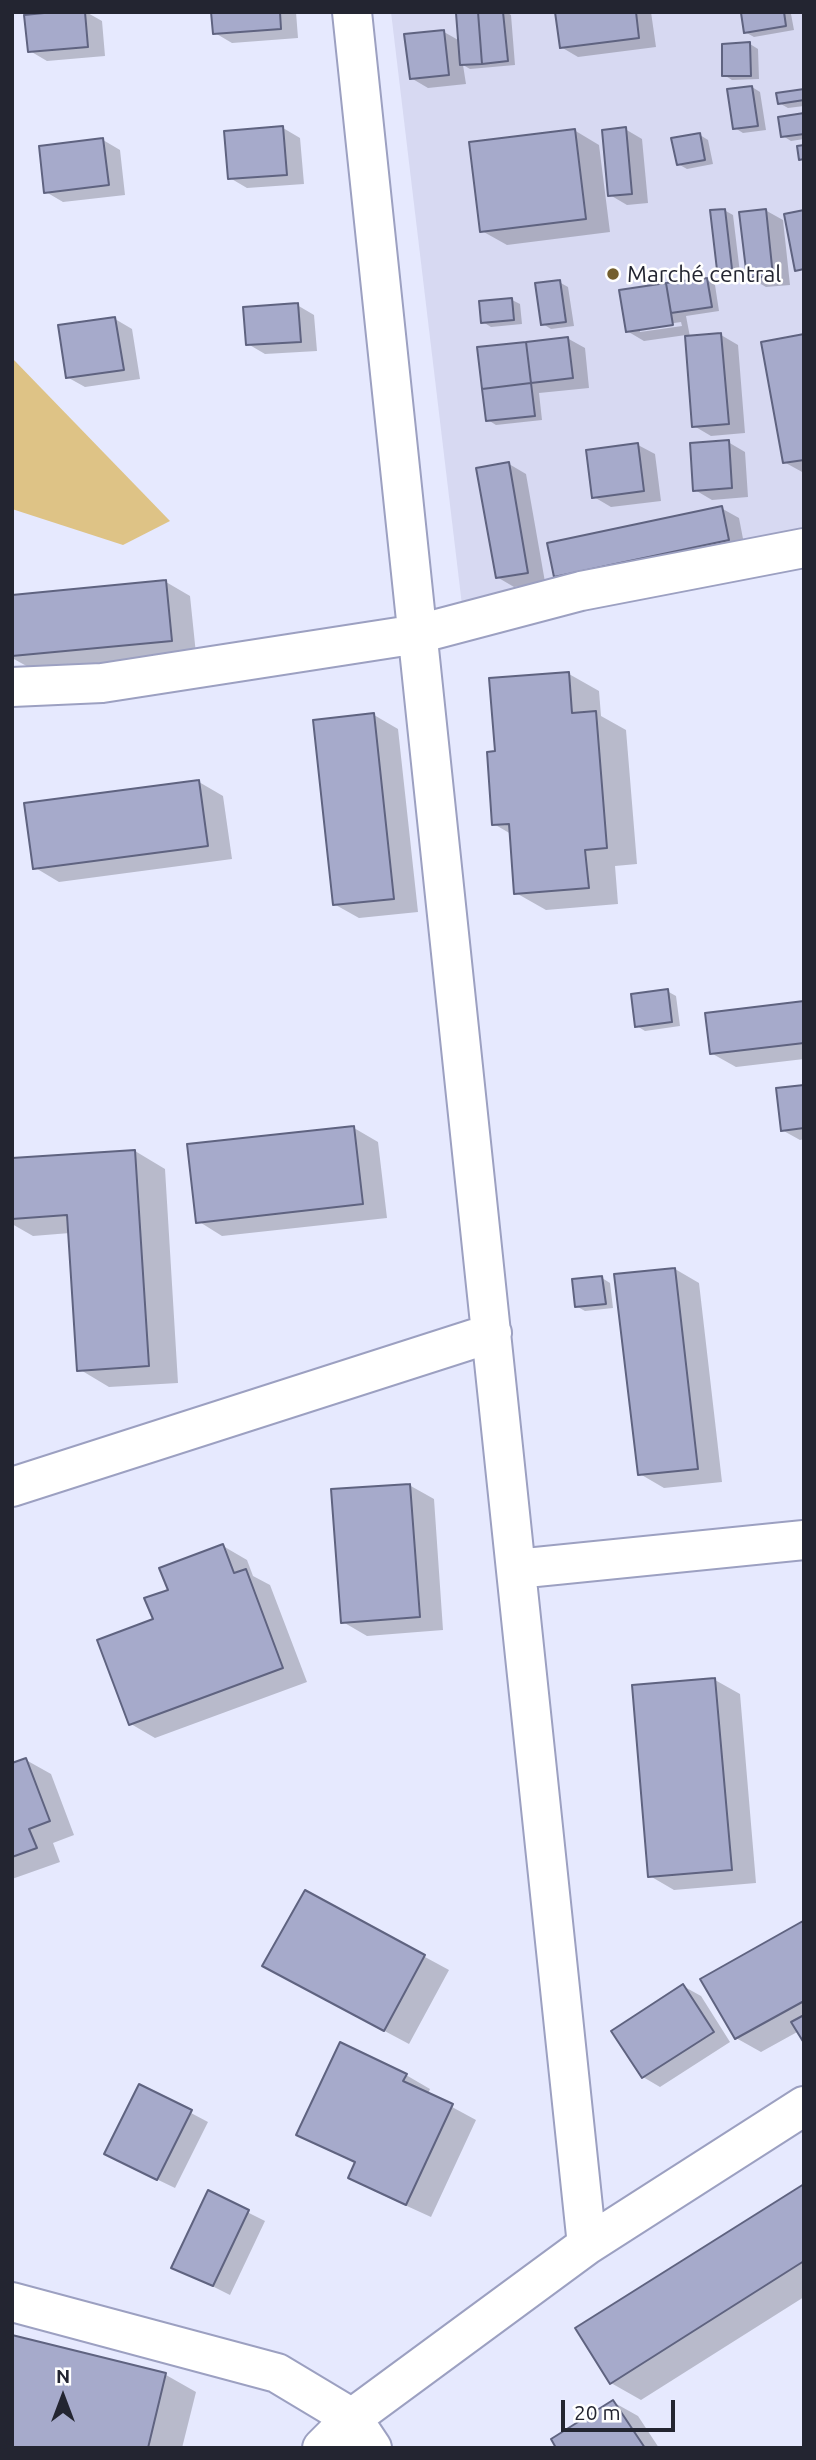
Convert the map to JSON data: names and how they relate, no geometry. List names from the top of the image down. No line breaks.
{"places":["Marché central"],"scale_bar":"20 m","north":"top"}
